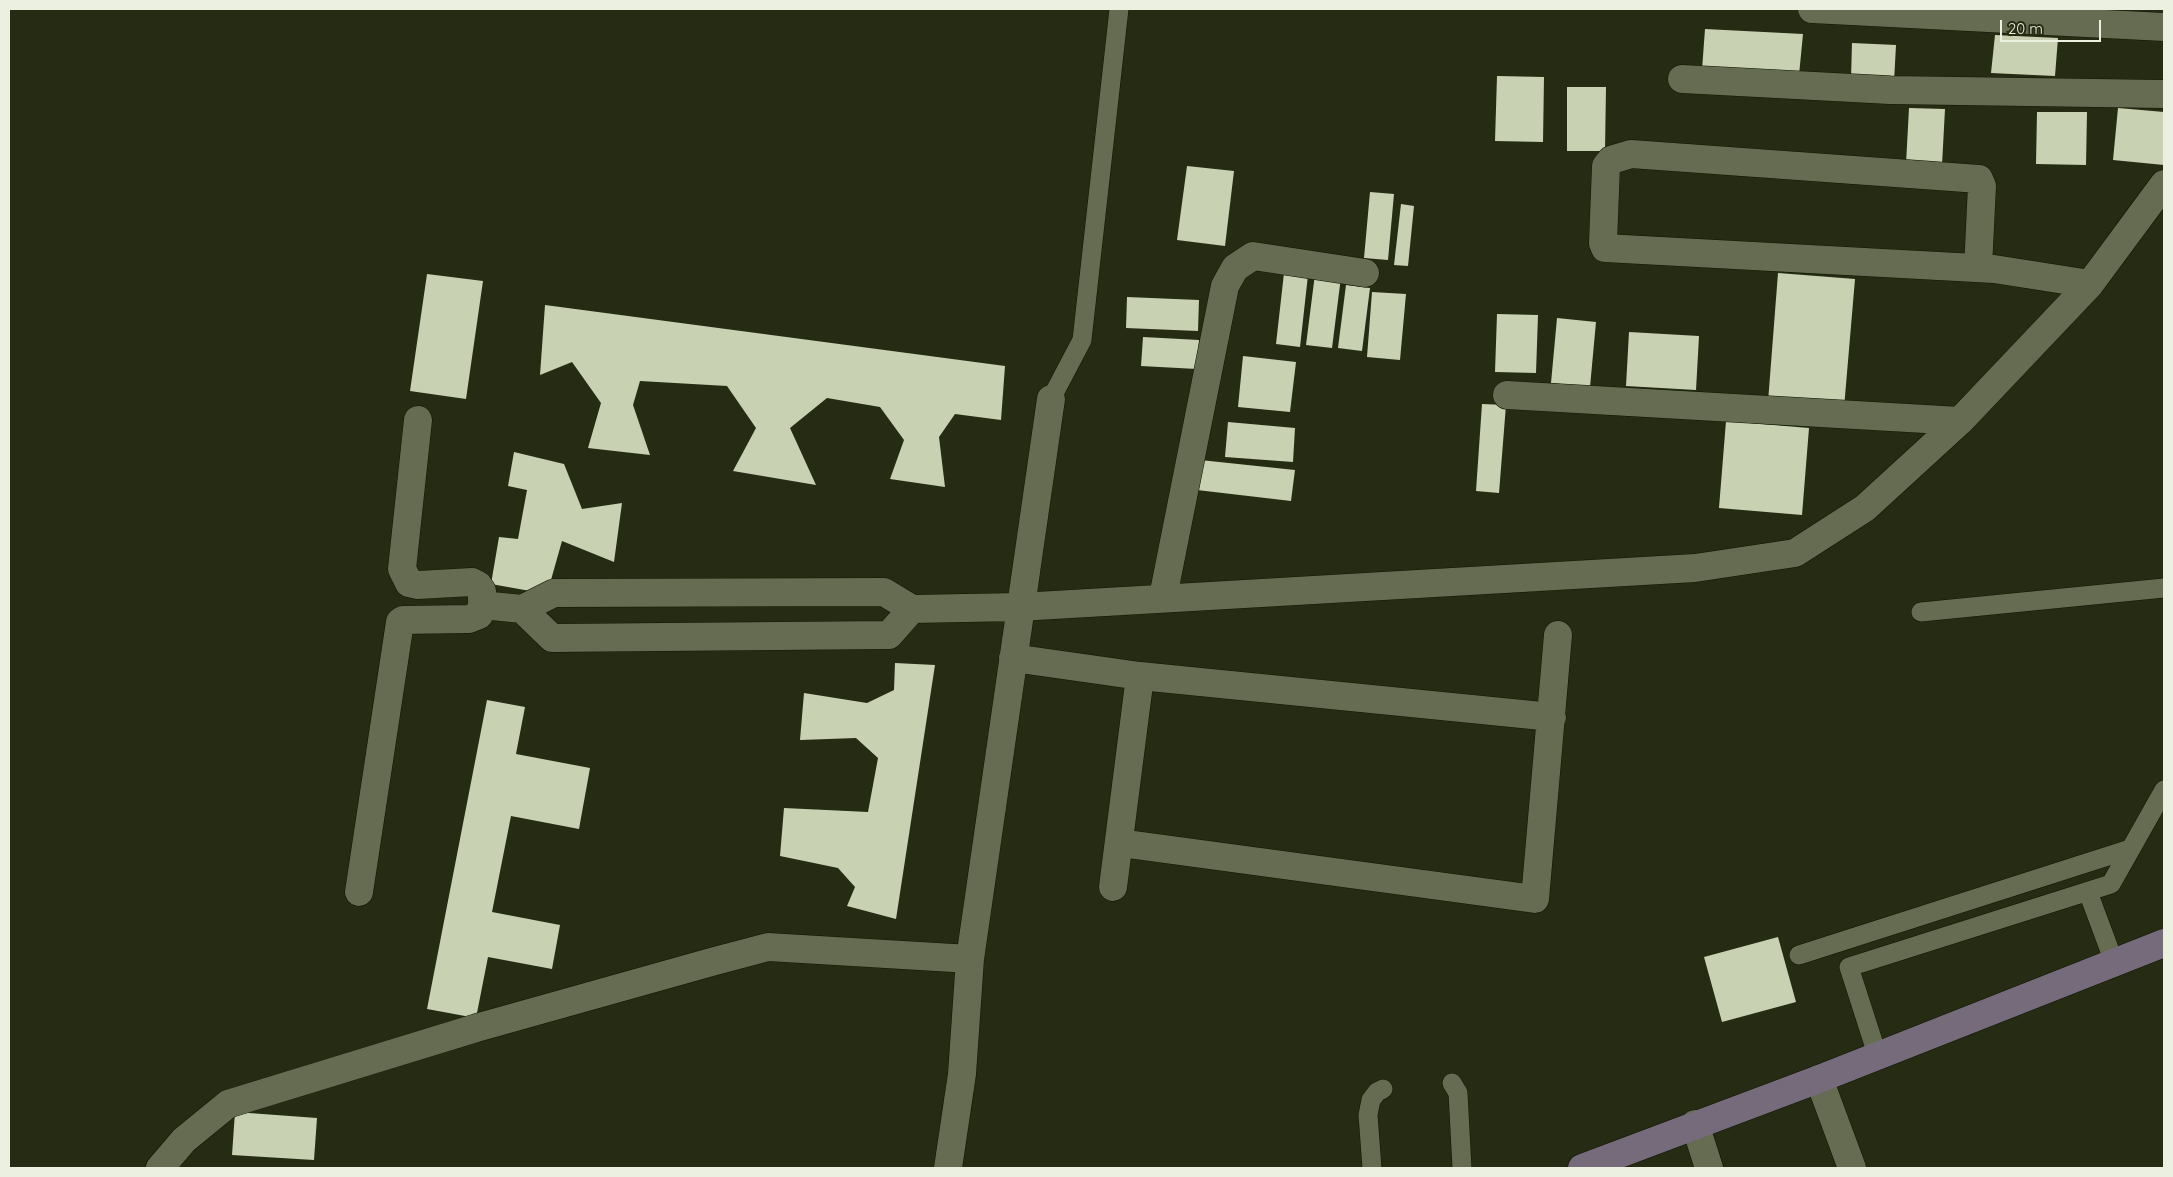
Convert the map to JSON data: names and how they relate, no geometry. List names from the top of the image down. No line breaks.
{"scale_bar":"20 m"}
